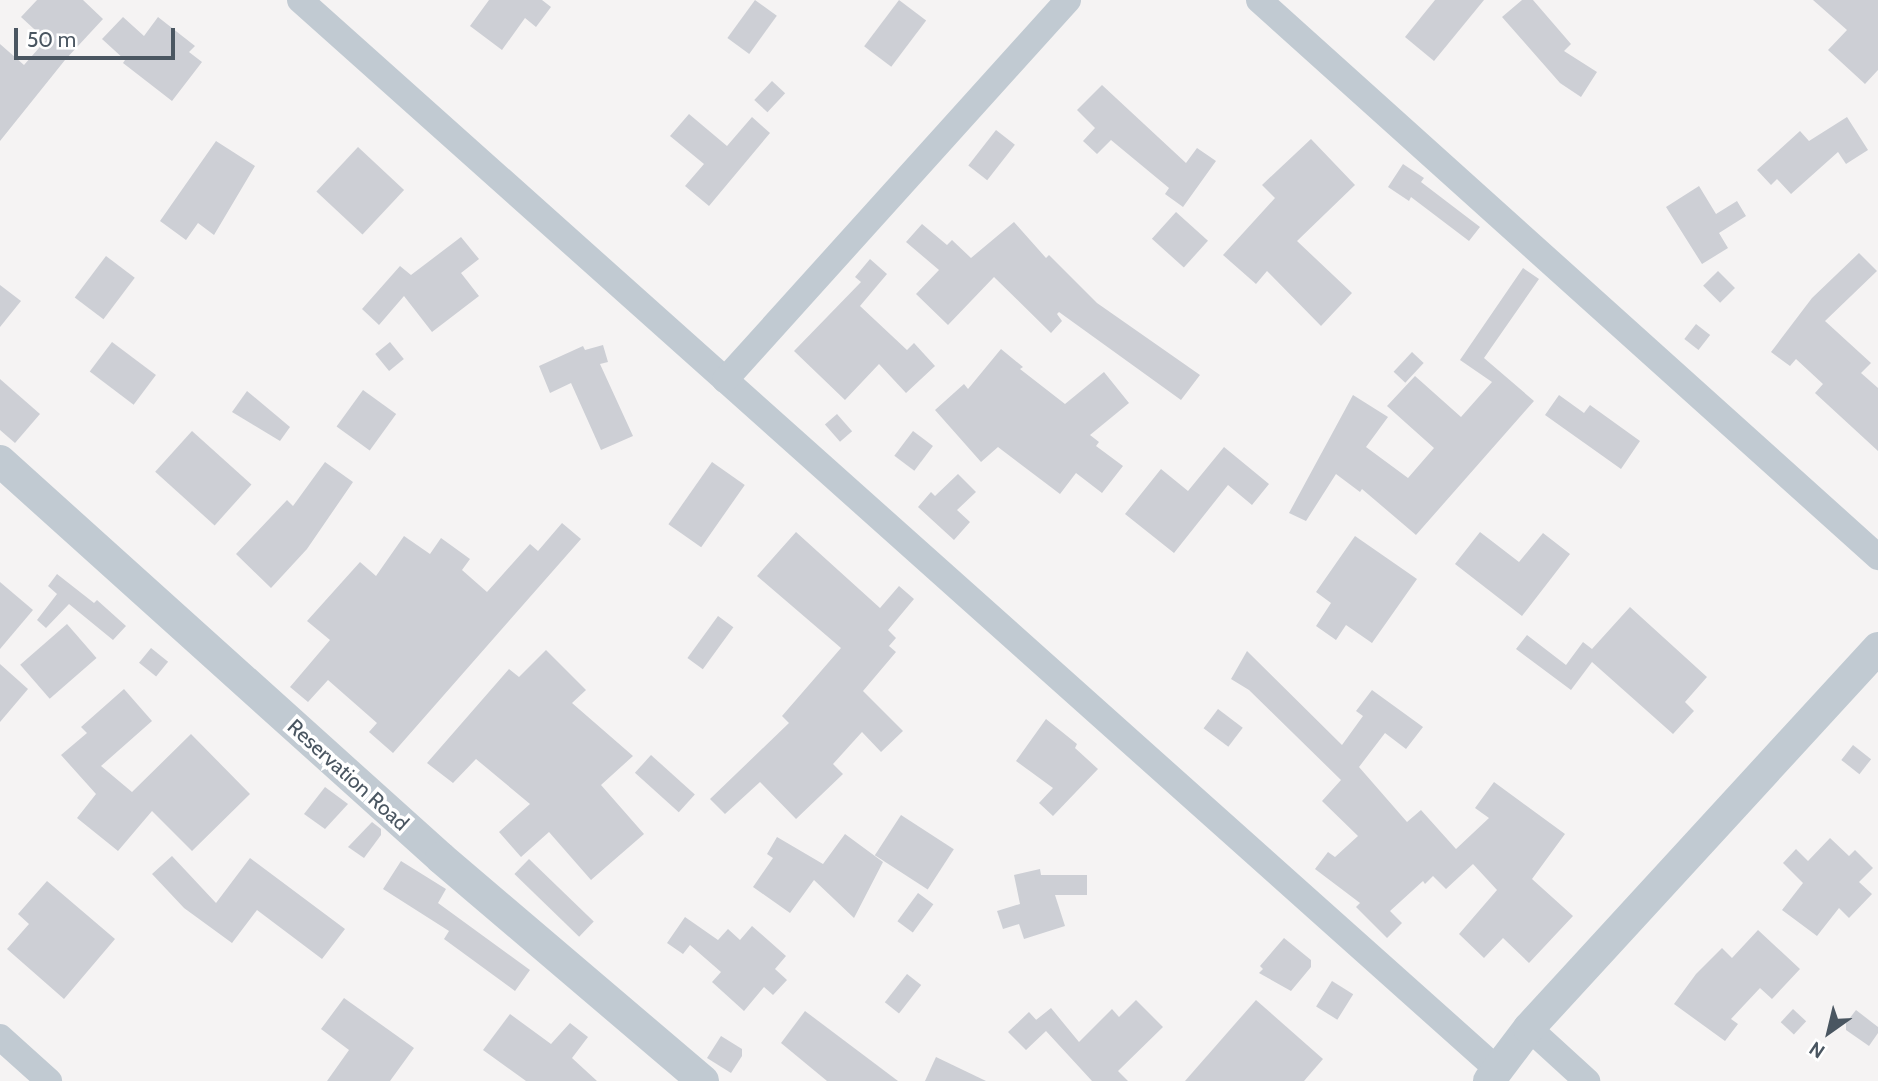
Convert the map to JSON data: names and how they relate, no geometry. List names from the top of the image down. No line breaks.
{"streets":{"street":["Reservation Road"]},"scale_bar":"50 m","north":"bottom left"}
